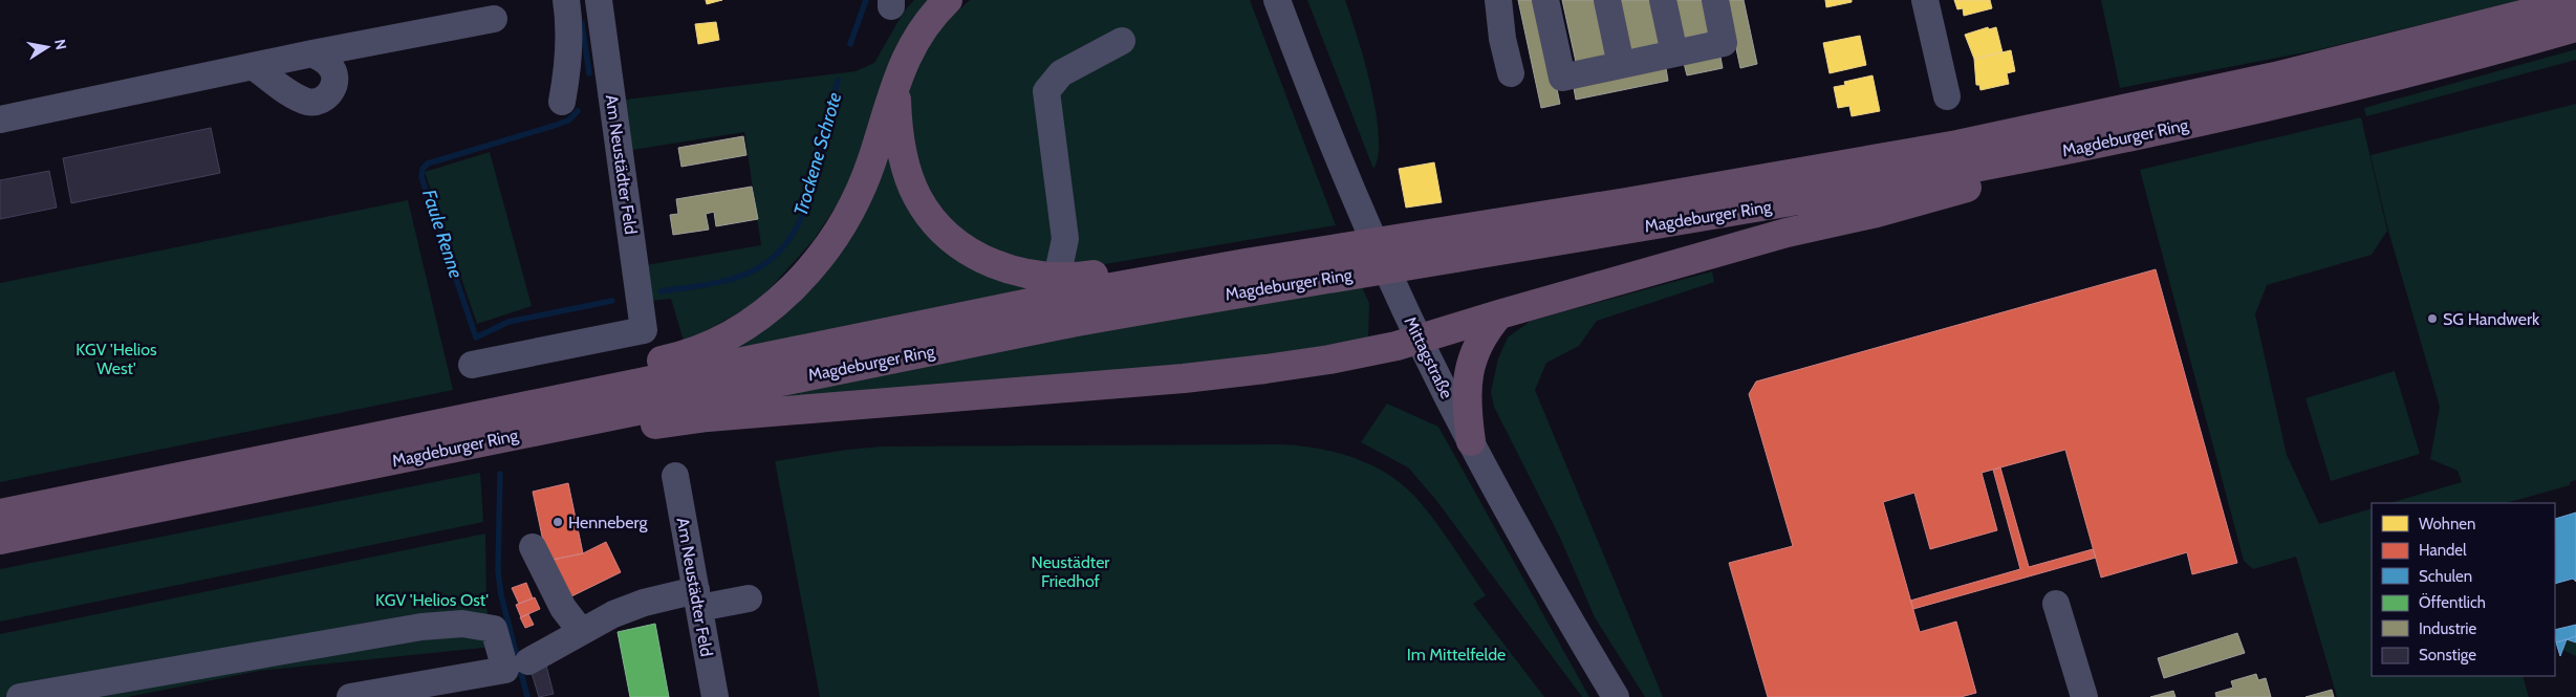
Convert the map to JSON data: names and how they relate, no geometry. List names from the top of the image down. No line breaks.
{"streets":{"highway":["Magdeburger Ring"],"street":["Am Neustädter Feld","Mittagstraße"]},"water":["Trockene Schrote","Faule Renne"],"parks":["KGV 'Helios West'","Neustädter Friedhof","KGV 'Helios Ost'","Im Mittelfelde"],"places":["SG Handwerk","Henneberg"],"legend":["Wohnen","Handel","Schulen","Öffentlich","Industrie","Sonstige"],"north":"right"}
